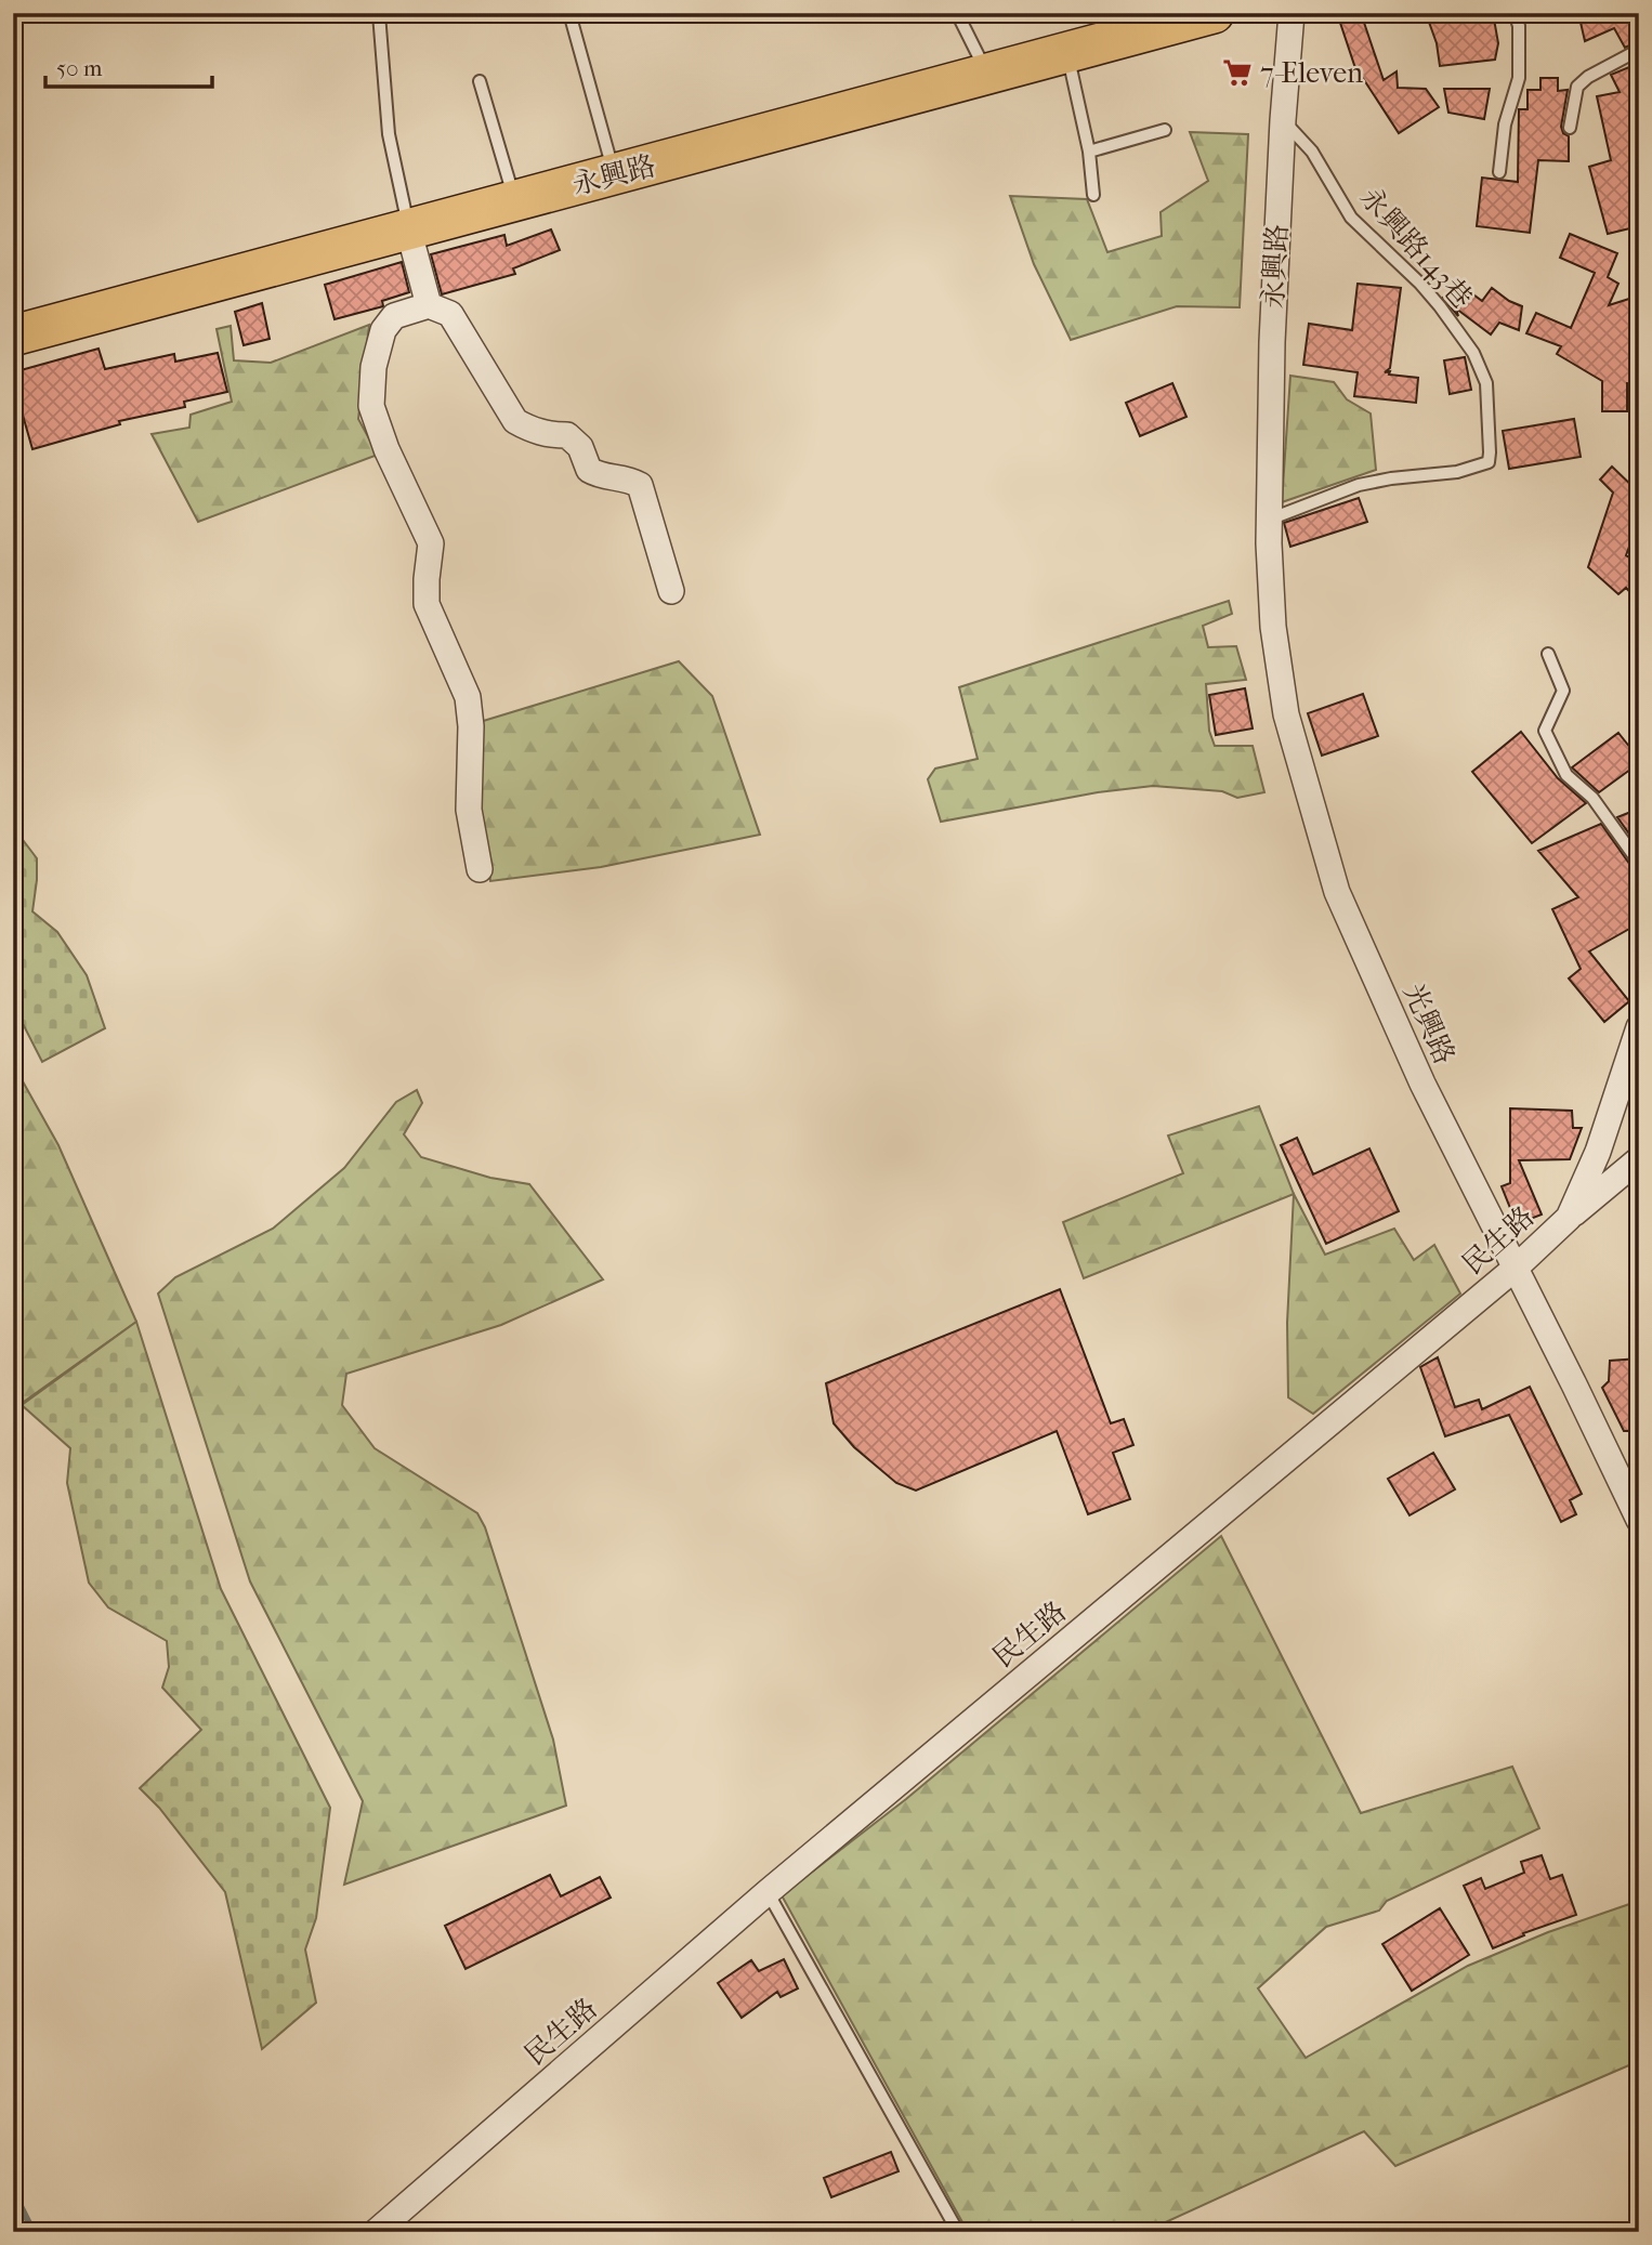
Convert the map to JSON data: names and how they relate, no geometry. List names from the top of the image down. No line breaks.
{"streets":{"main road":["永興路"],"street":["光興路","民生路"],"lane":["永興路143巷"]},"crossings":[["永興路","永興路143巷"],["永興路","光興路"],["永興路143巷","光興路"],["光興路","民生路"]],"places":{"supermarket":["7-Eleven"]},"scale_bar":"50 m"}
